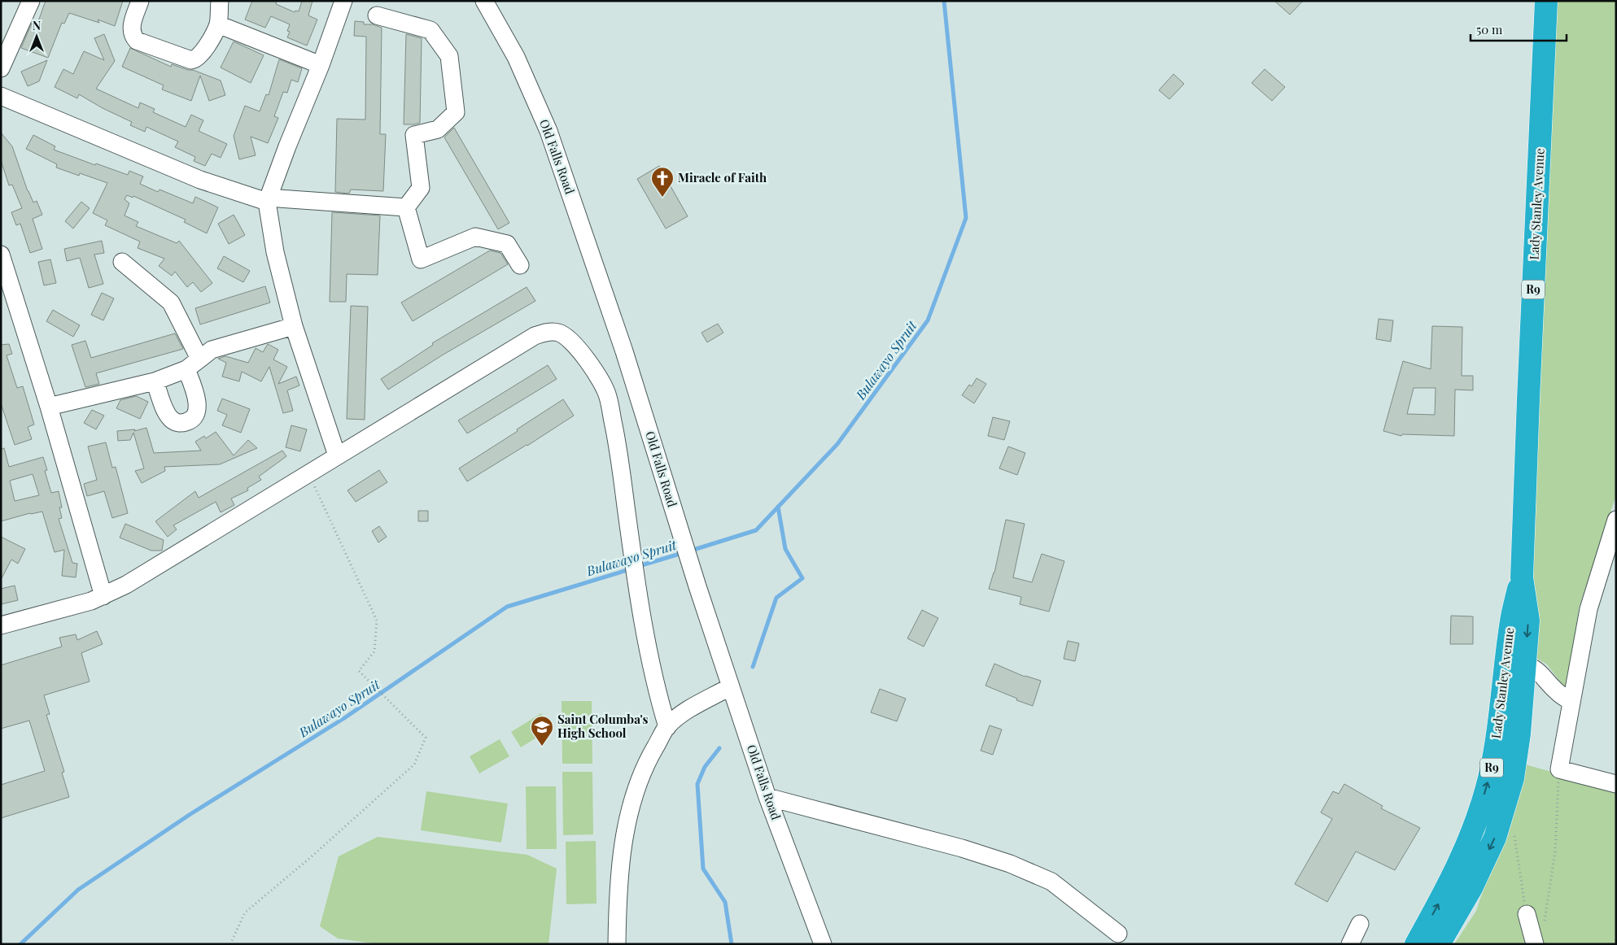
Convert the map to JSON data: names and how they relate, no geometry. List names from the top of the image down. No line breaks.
{"streets":{"highway":["Lady Stanley Avenue","R9"],"street":["Old Falls Road"]},"water":["Bulawayo Spruit"],"places":{"church":["Miracle of Faith"],"school or university":["Saint Columba's High School"]},"scale_bar":"50 m","north":"top"}
